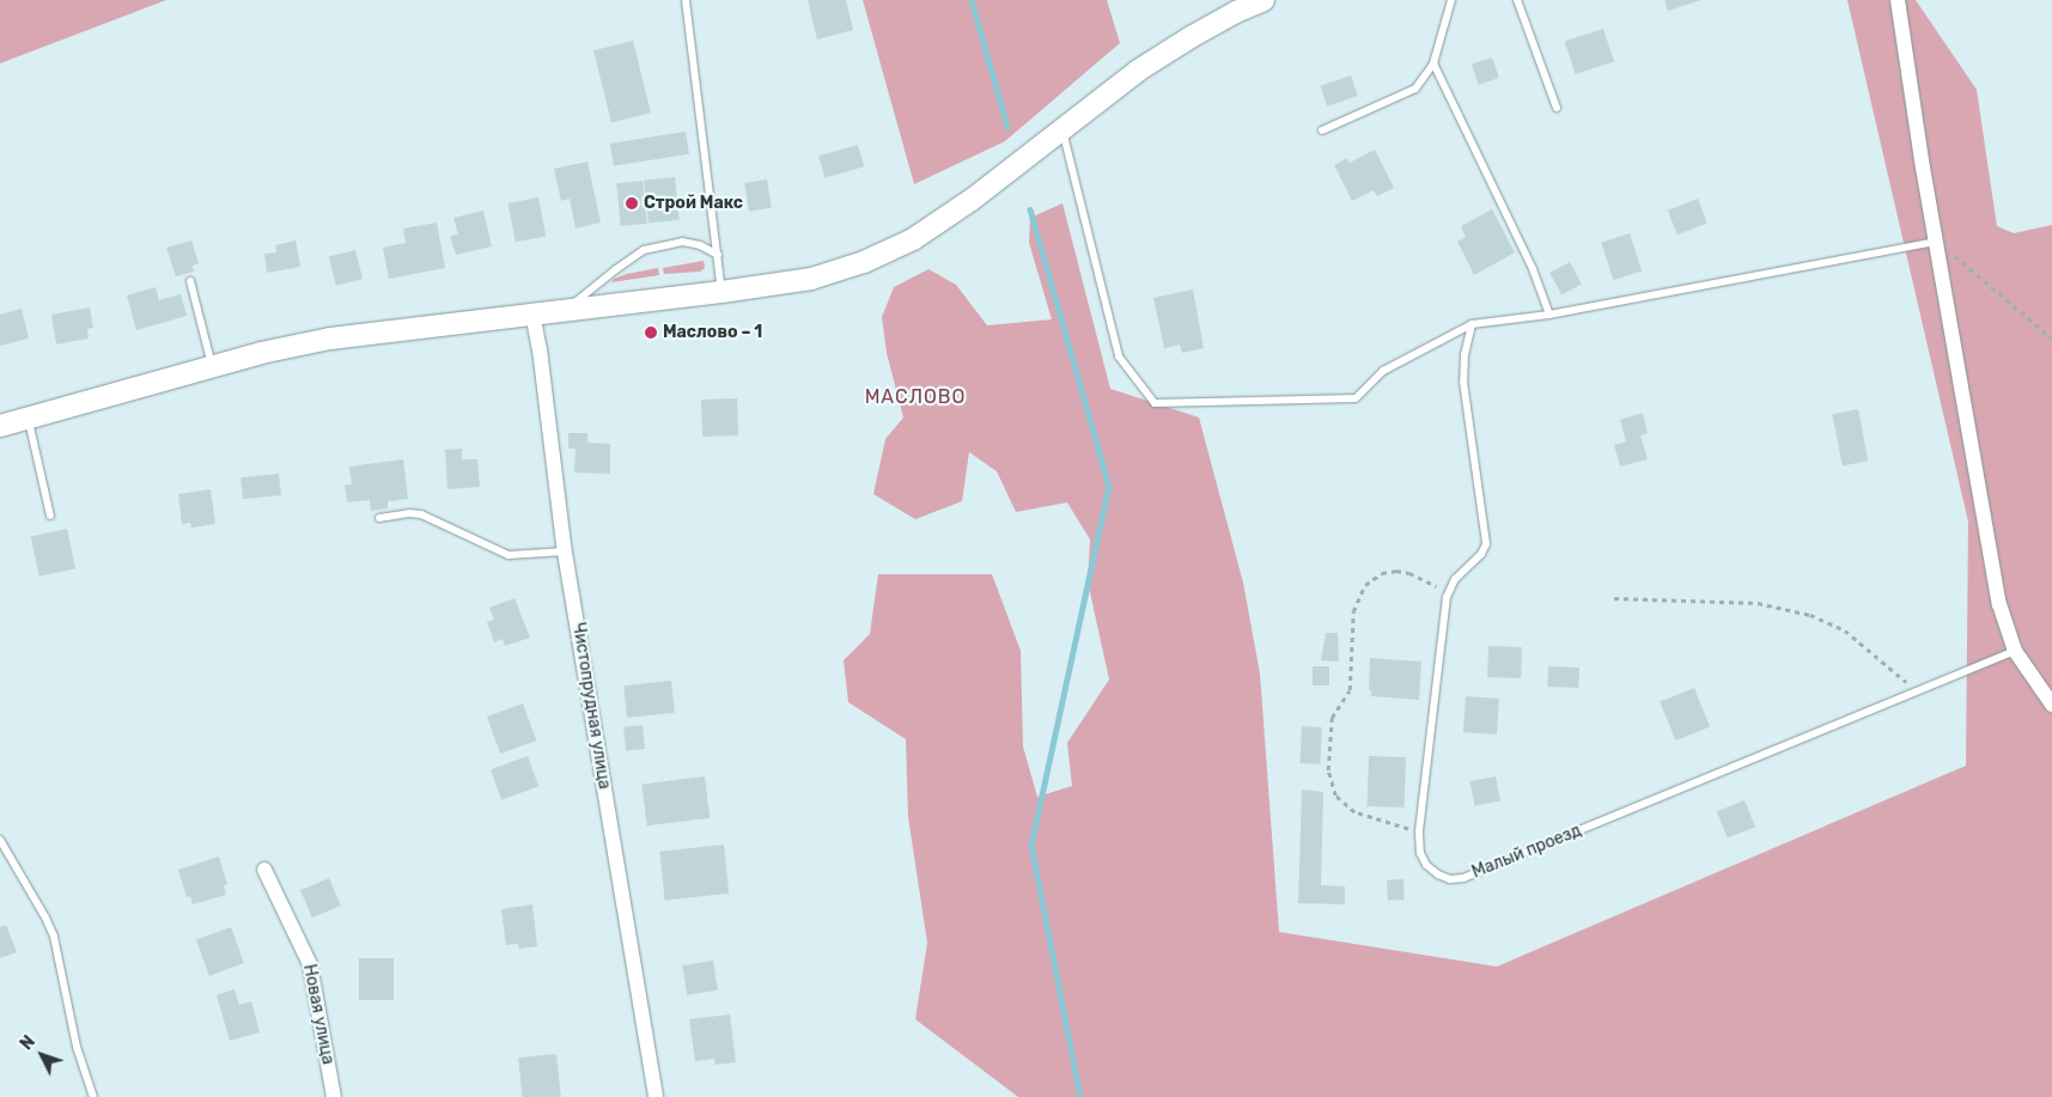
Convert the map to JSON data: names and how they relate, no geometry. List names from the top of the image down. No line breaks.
{"streets":{"street":["Чистопрудная улица","Новая улица"],"lane":["Малый проезд"]},"districts":["МАСЛОВО"],"places":["Строй Макс","Маслово – 1"],"north":"top left"}
